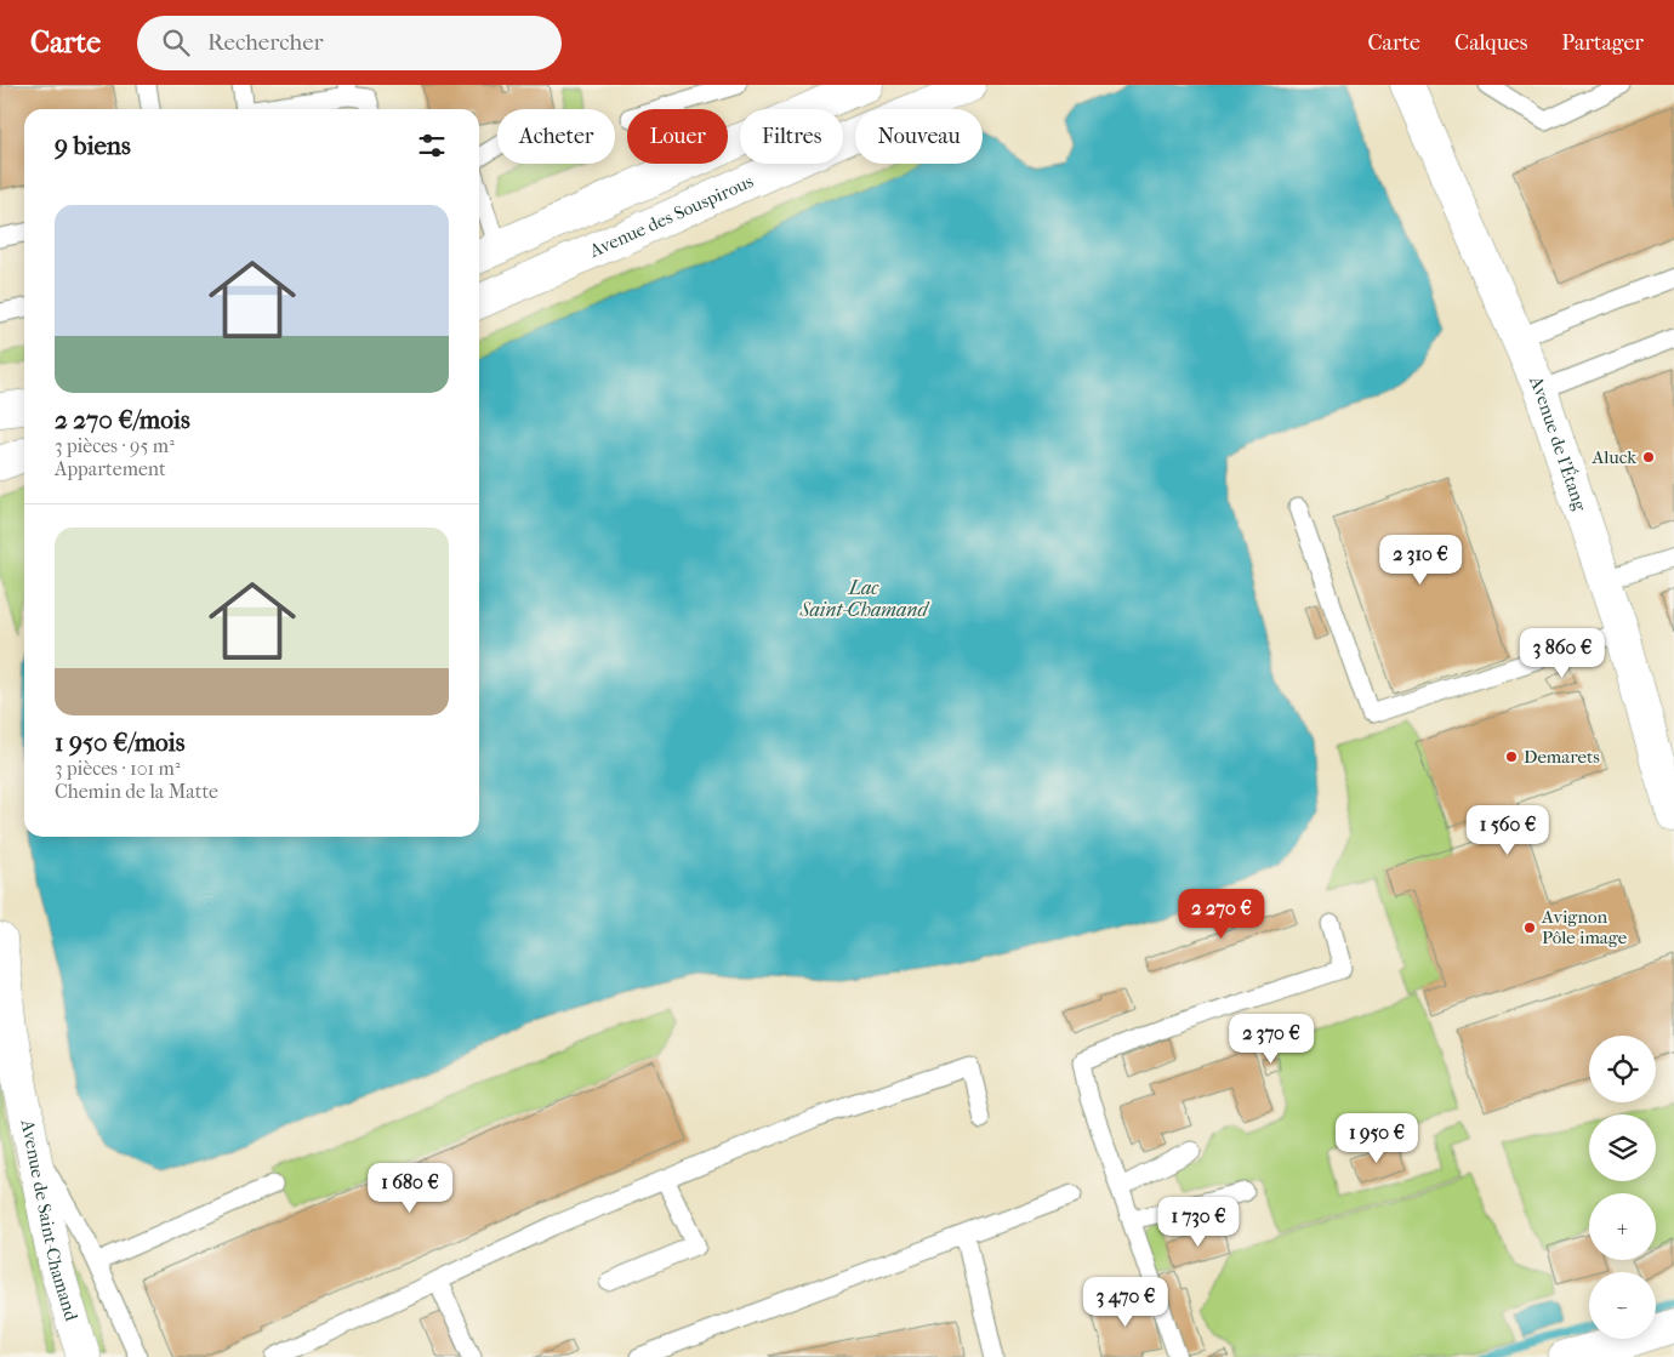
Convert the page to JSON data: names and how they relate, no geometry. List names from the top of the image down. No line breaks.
{"streets":{"street":["Avenue des Souspirous","Avenue de l'Étang","Avenue de Saint-Chamand"]},"water":["Lac Saint-Chamand"],"places":["Aluck","Demarets","Avignon Pôle image"],"page":{"header":"Carte","search":"Rechercher","nav":["Carte","Calques","Partager"],"chip":["Acheter","Louer","Filtres","Nouveau"],"heading":"9 biens","list":[{"name":"2 270 €/mois","note":"3 pièces · 95 m² · Appartement"},{"name":"1 950 €/mois","note":"3 pièces · 101 m² · Chemin de la Matte"}],"price":["2 310 €","3 860 €","1 560 €","2 270 €","2 370 €","1 950 €","1 680 €","1 730 €","3 470 €"],"map_buttons":["+","−"]}}
